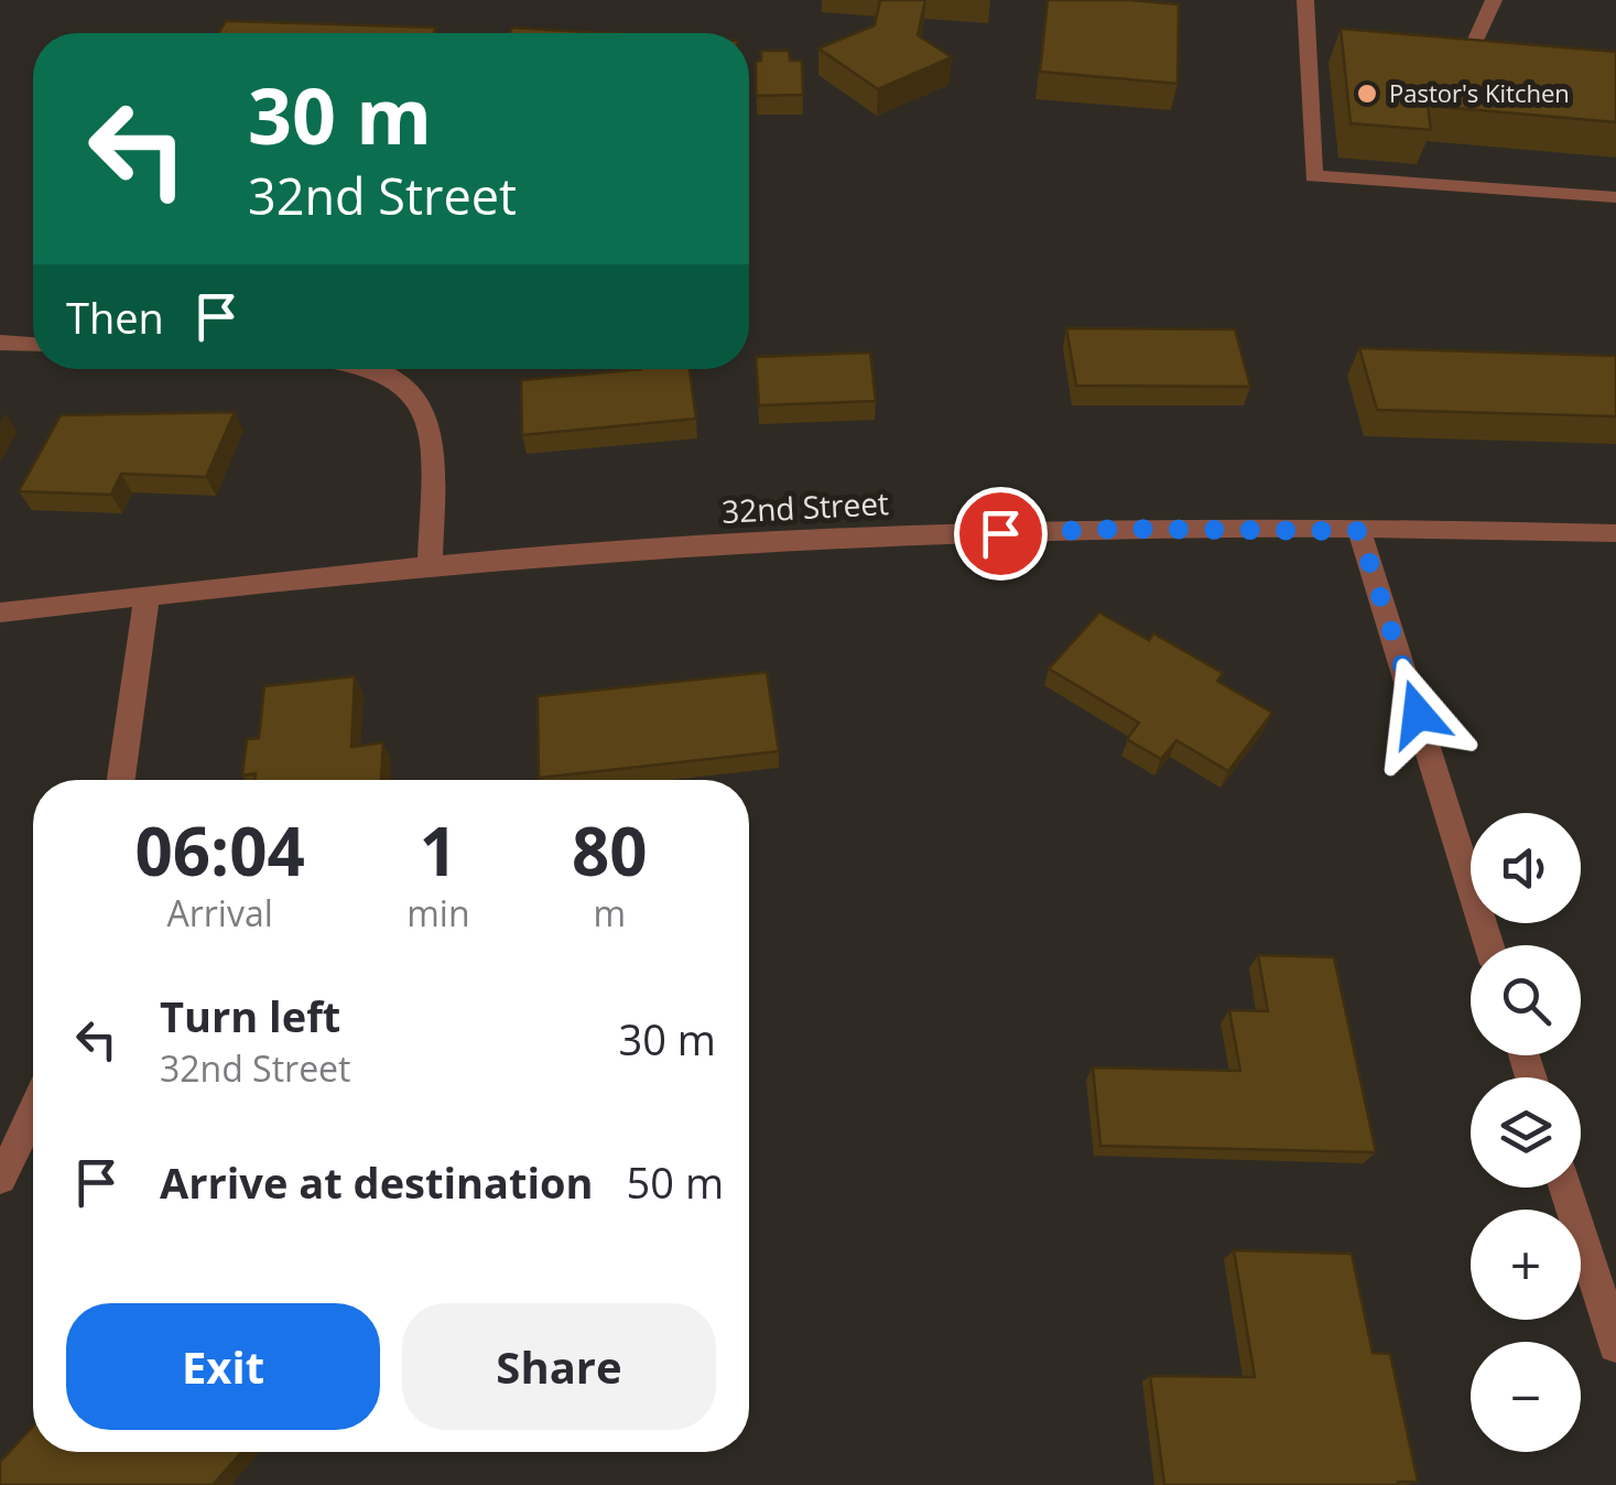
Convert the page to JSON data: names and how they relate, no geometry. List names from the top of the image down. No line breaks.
{"streets":{"street":["32nd Street"]},"places":["Pastor's Kitchen"],"page":{"turn":["30 m","32nd Street"],"then":"Then","eta":["06:04","Arrival","1","min","80","m"],"map_buttons":["+","−"],"list":[{"name":"Turn left","note":"32nd Street","value":"30 m"},{"name":"Arrive at destination","value":"50 m"}],"buttons":["Exit","Share"]}}
